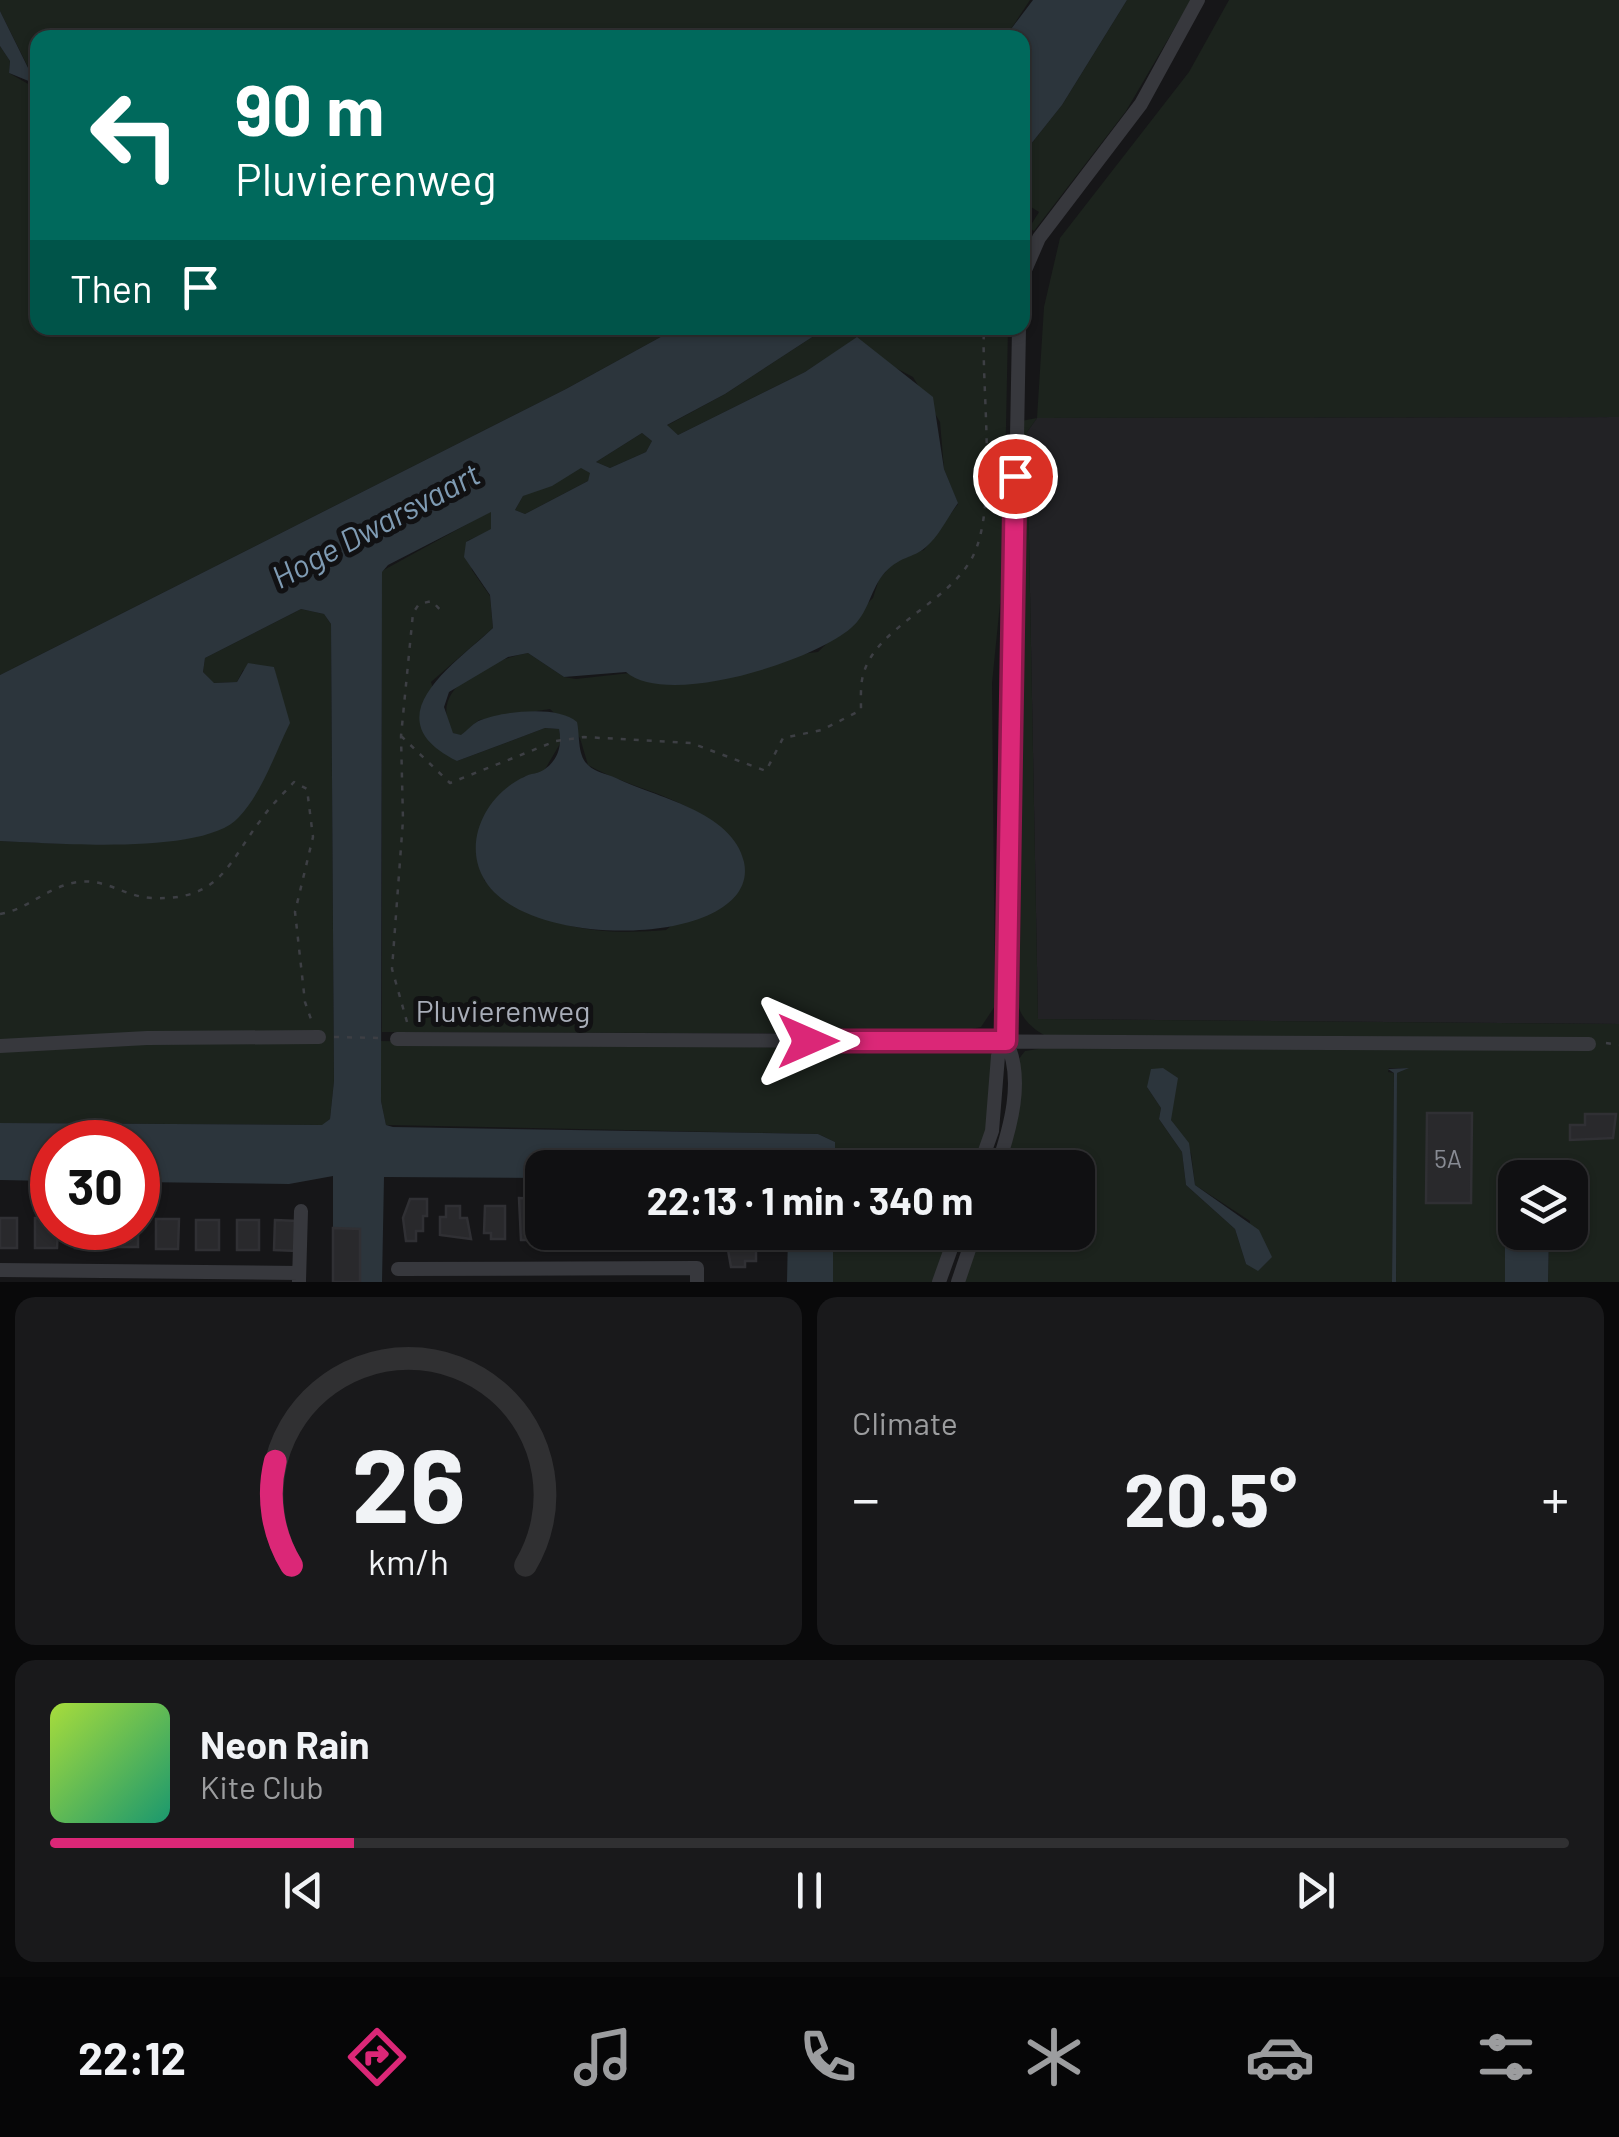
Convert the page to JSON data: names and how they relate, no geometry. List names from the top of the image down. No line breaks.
{"streets":{"street":["Pluvierenweg"]},"water":["Hoge Dwarsvaart"],"house_numbers":["5A"],"page":{"turn":["90 m","Pluvierenweg"],"then":"Then","limit":"30","trip":"22:13 · 1 min · 340 m","tile":"Climate","heat":["−","20.5°","+"],"song":["Neon Rain","Kite Club"],"tabs":"22:12","gauge":["26","km/h"]}}
